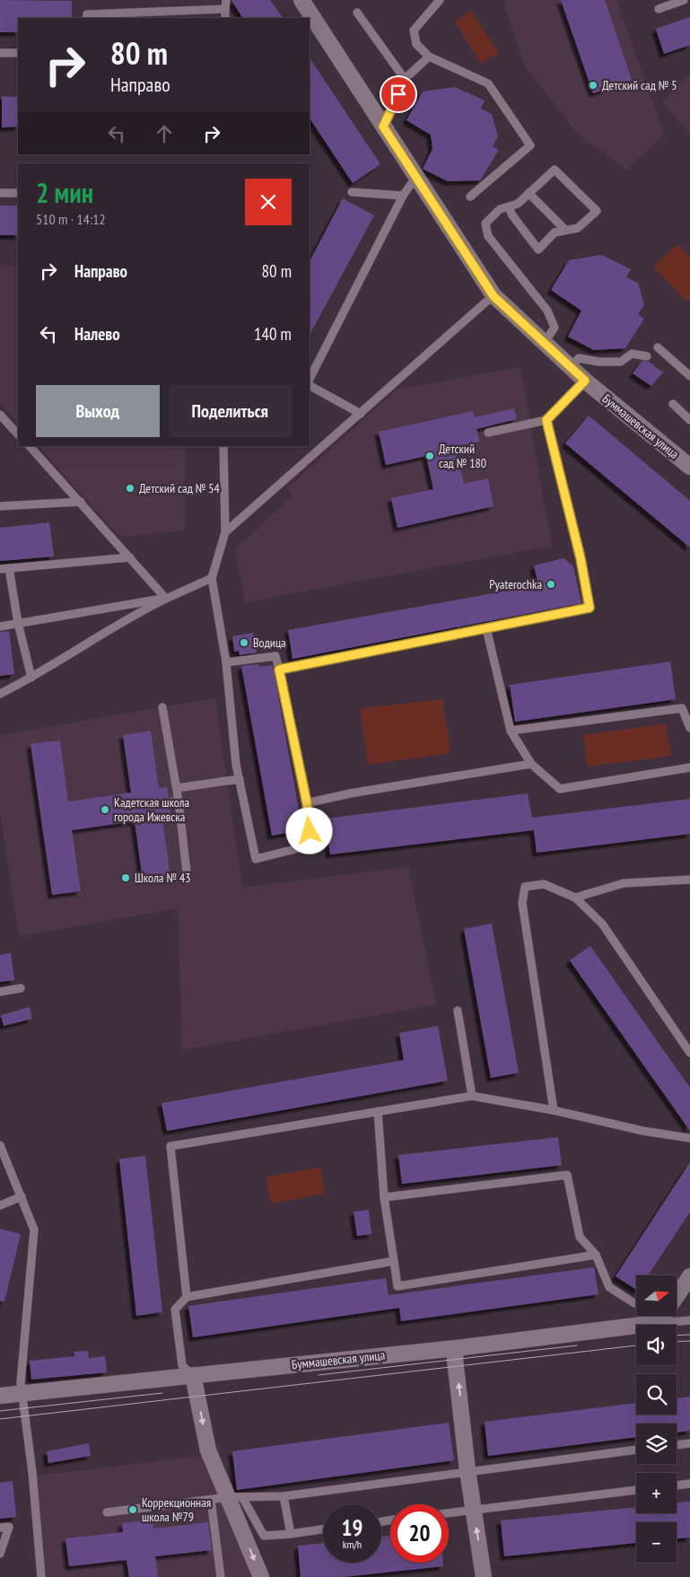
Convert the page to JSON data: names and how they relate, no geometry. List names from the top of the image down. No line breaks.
{"streets":{"street":["Буммашевская улица"]},"places":["Детский сад № 5","Детский сад № 180","Детский сад № 54","Pyaterochka","Водица","Кадетская школа города Ижевска","Школа № 43","Коррекционная школа №79"],"north":"right","page":{"turn":["80 m","Направо"],"heading":["2 мин","510 m · 14:12"],"list":[{"name":"Направо","value":"80 m"},{"name":"Налево","value":"140 m"}],"buttons":["Выход","Поделиться"],"map_buttons":["+","−"],"speed":"19 km/h","limit":"20"}}
